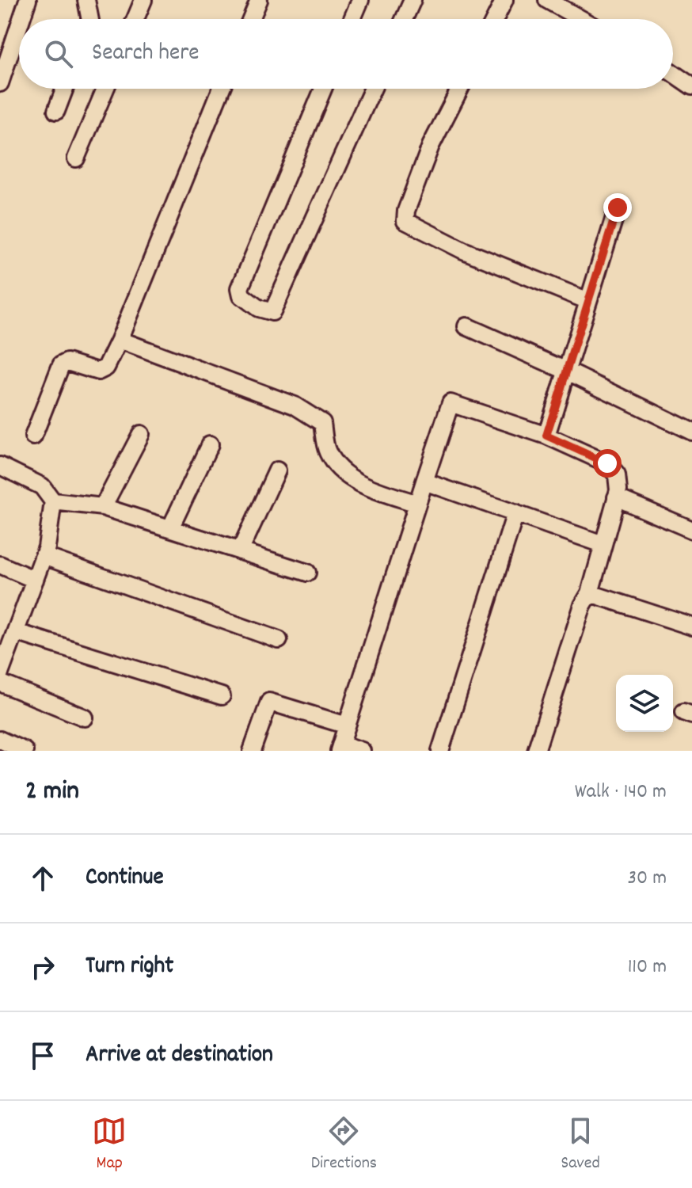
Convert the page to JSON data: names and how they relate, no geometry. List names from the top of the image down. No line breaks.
{"page":{"search":"Search here","heading":["2 min","Walk · 140 m"],"list":[["Continue","30 m"],["Turn right","110 m"],"Arrive at destination"],"nav":["Map","Directions","Saved"]}}
